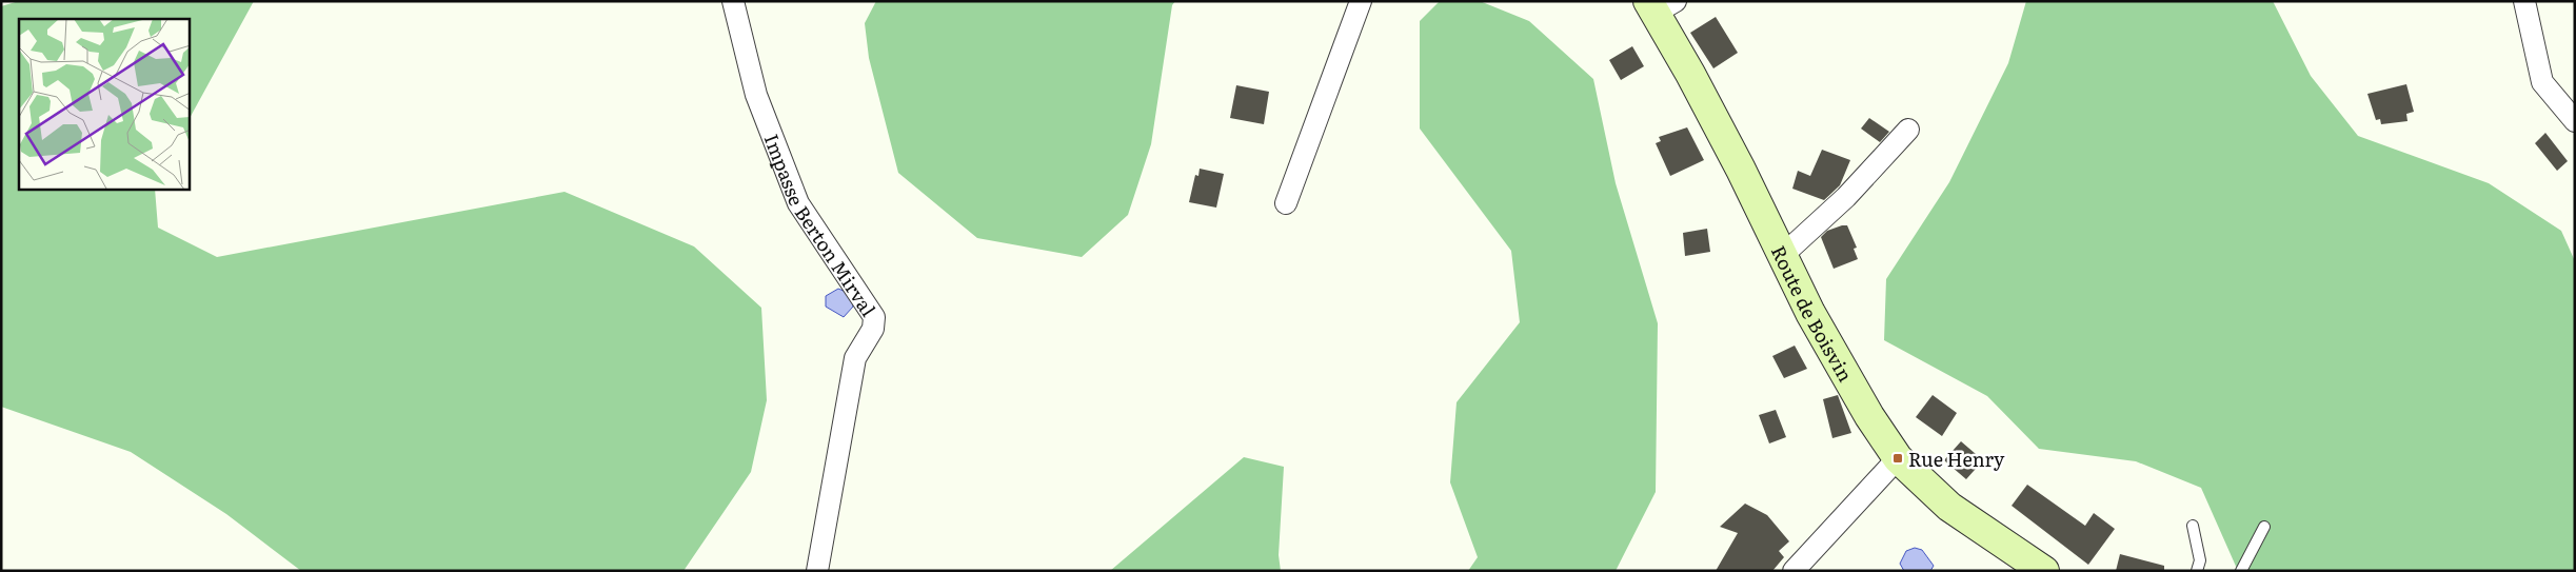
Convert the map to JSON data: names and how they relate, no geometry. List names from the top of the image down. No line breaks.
{"streets":{"main road":["Route de Boisvin"],"street":["Impasse Berton Mirval"]},"places":{"transit":["Rue Henry"]}}
